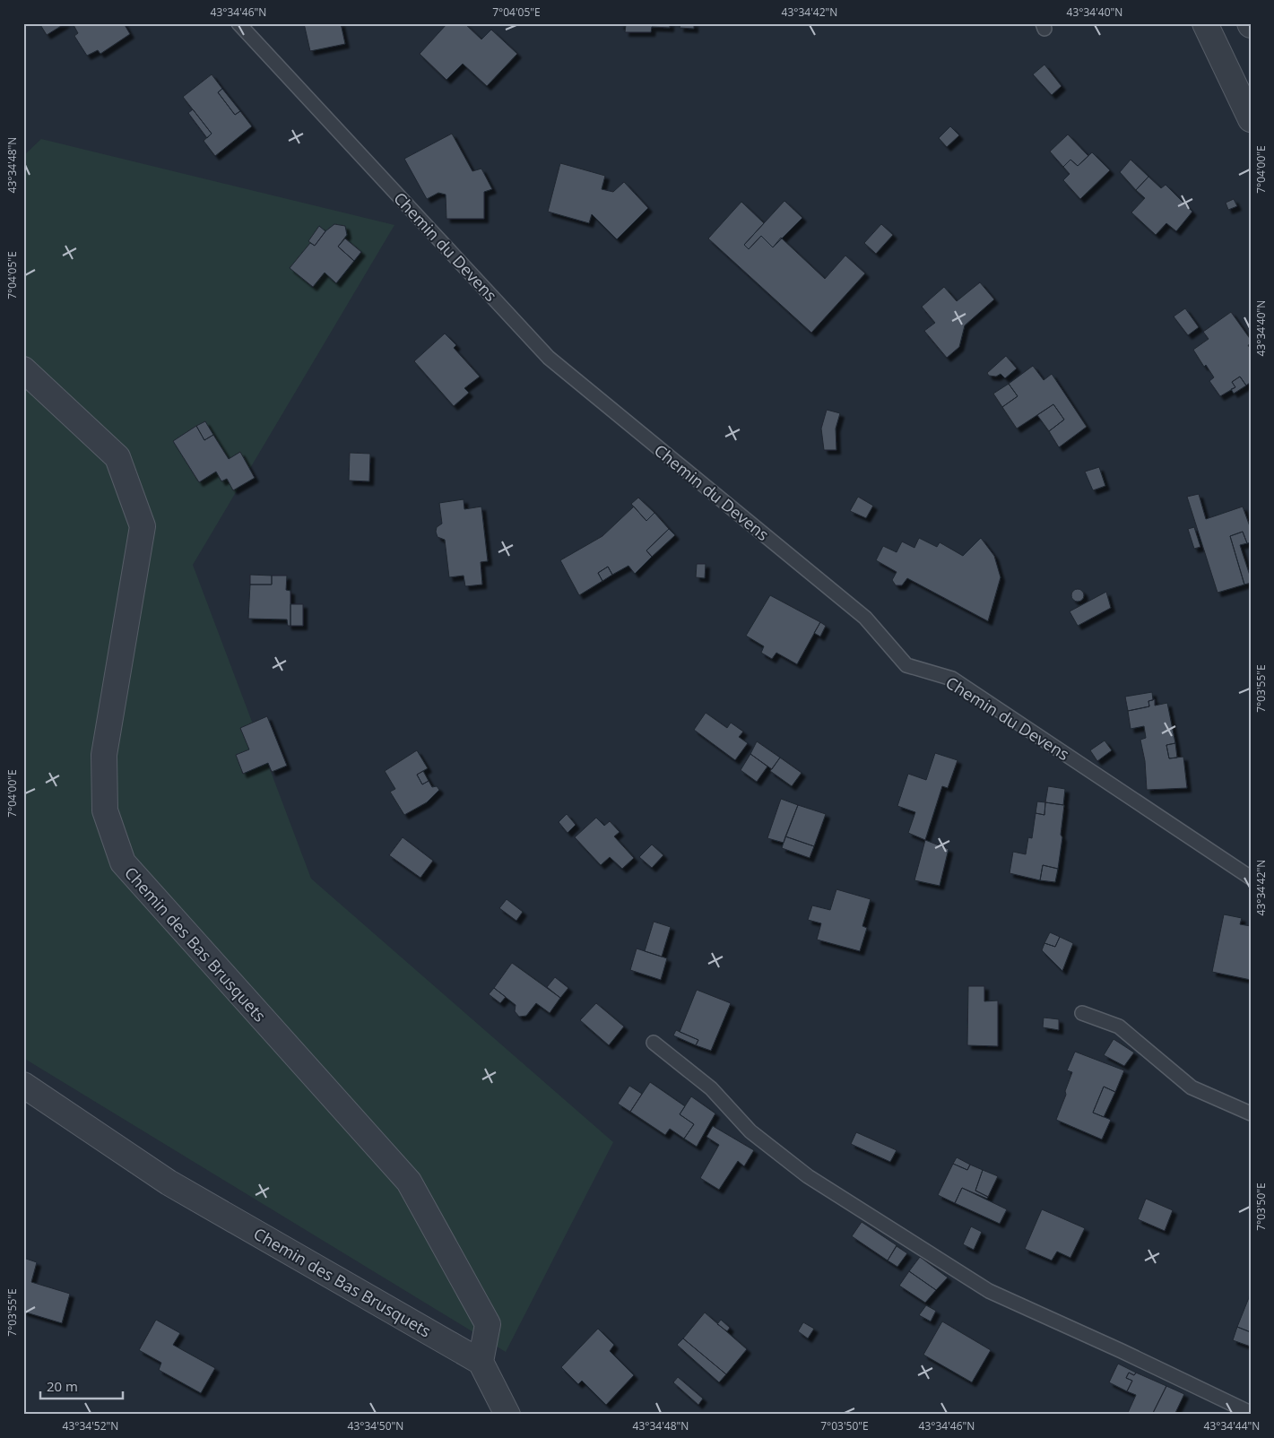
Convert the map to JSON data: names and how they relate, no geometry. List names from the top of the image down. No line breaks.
{"streets":{"street":["Chemin des Bas Brusquets"],"lane":["Chemin du Devens"]},"scale_bar":"20 m","coordinates":["43°34'46\"N","7°04'05\"E","43°34'42\"N","43°34'40\"N","43°34'48\"N","7°04'00\"E","7°03'55\"E","7°03'50\"E","43°34'52\"N","43°34'50\"N","43°34'44\"N"]}
